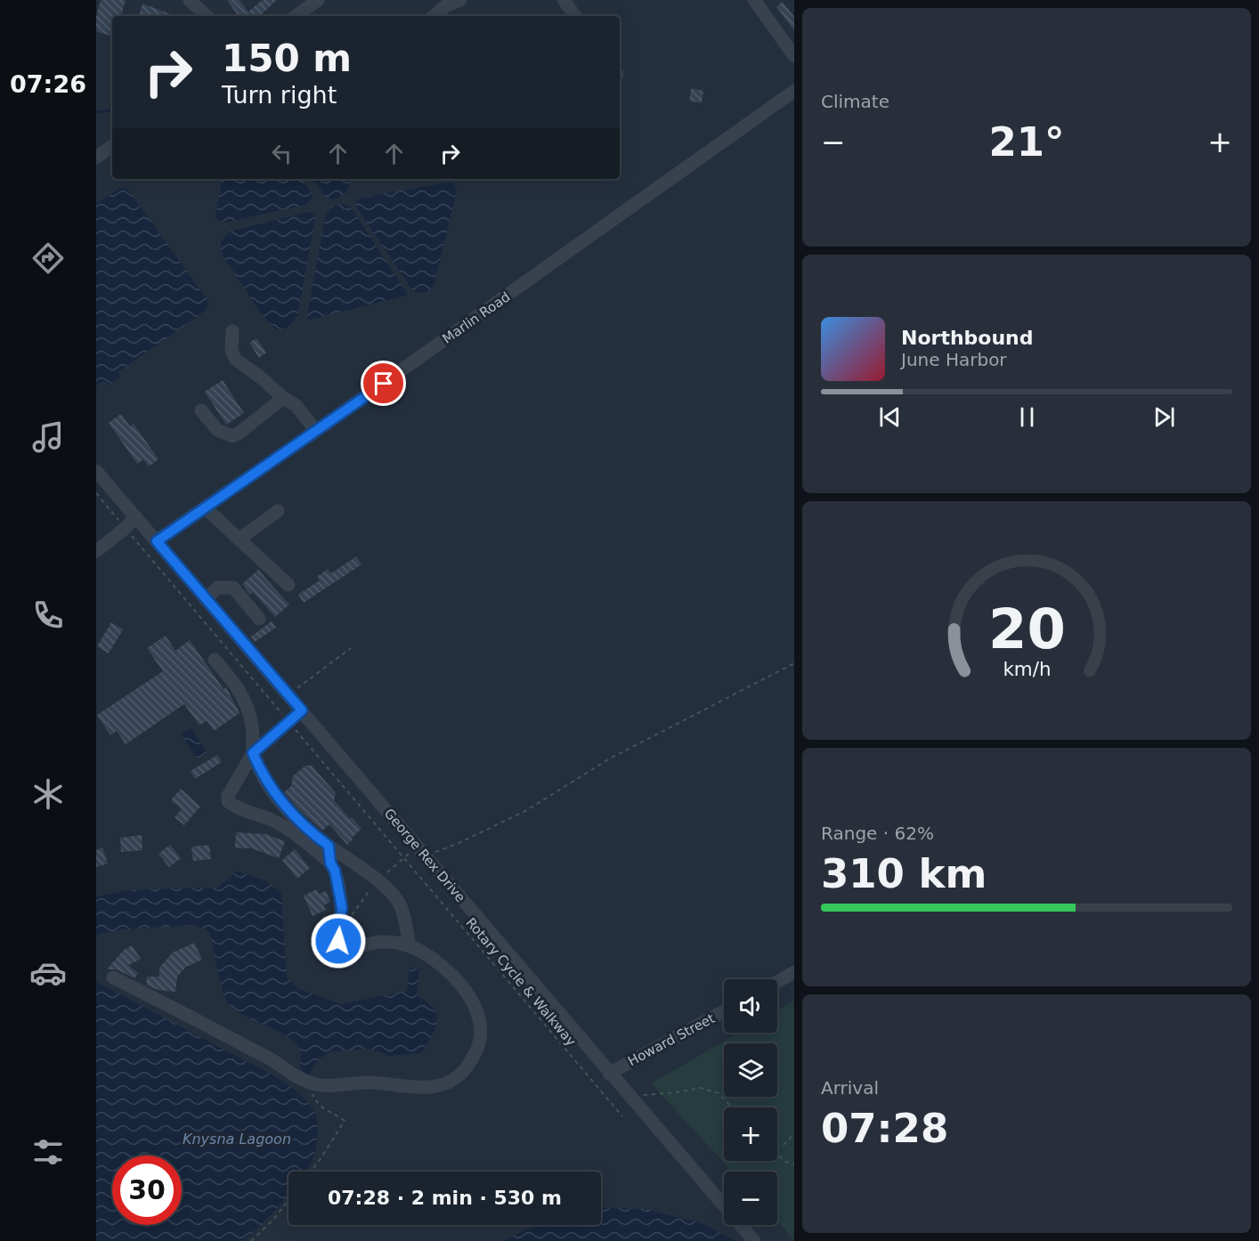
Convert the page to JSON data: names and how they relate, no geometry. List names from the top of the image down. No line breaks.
{"streets":{"street":["Marlin Road","George Rex Drive","Howard Street"],"path":["Rotary Cycle & Walkway"]},"crossings":[["Marlin Road","George Rex Drive"],["George Rex Drive","Howard Street"]],"water":["Knysna Lagoon"],"page":{"tabs":"07:26","tile":["Climate",["Range · 62%","310 km"],["Arrival","07:28"]],"turn":["150 m","Turn right"],"heat":["−","21°","+"],"song":["Northbound","June Harbor"],"map_buttons":["+","−"],"limit":"30","trip":"07:28 · 2 min · 530 m","gauge":["20","km/h"]}}
